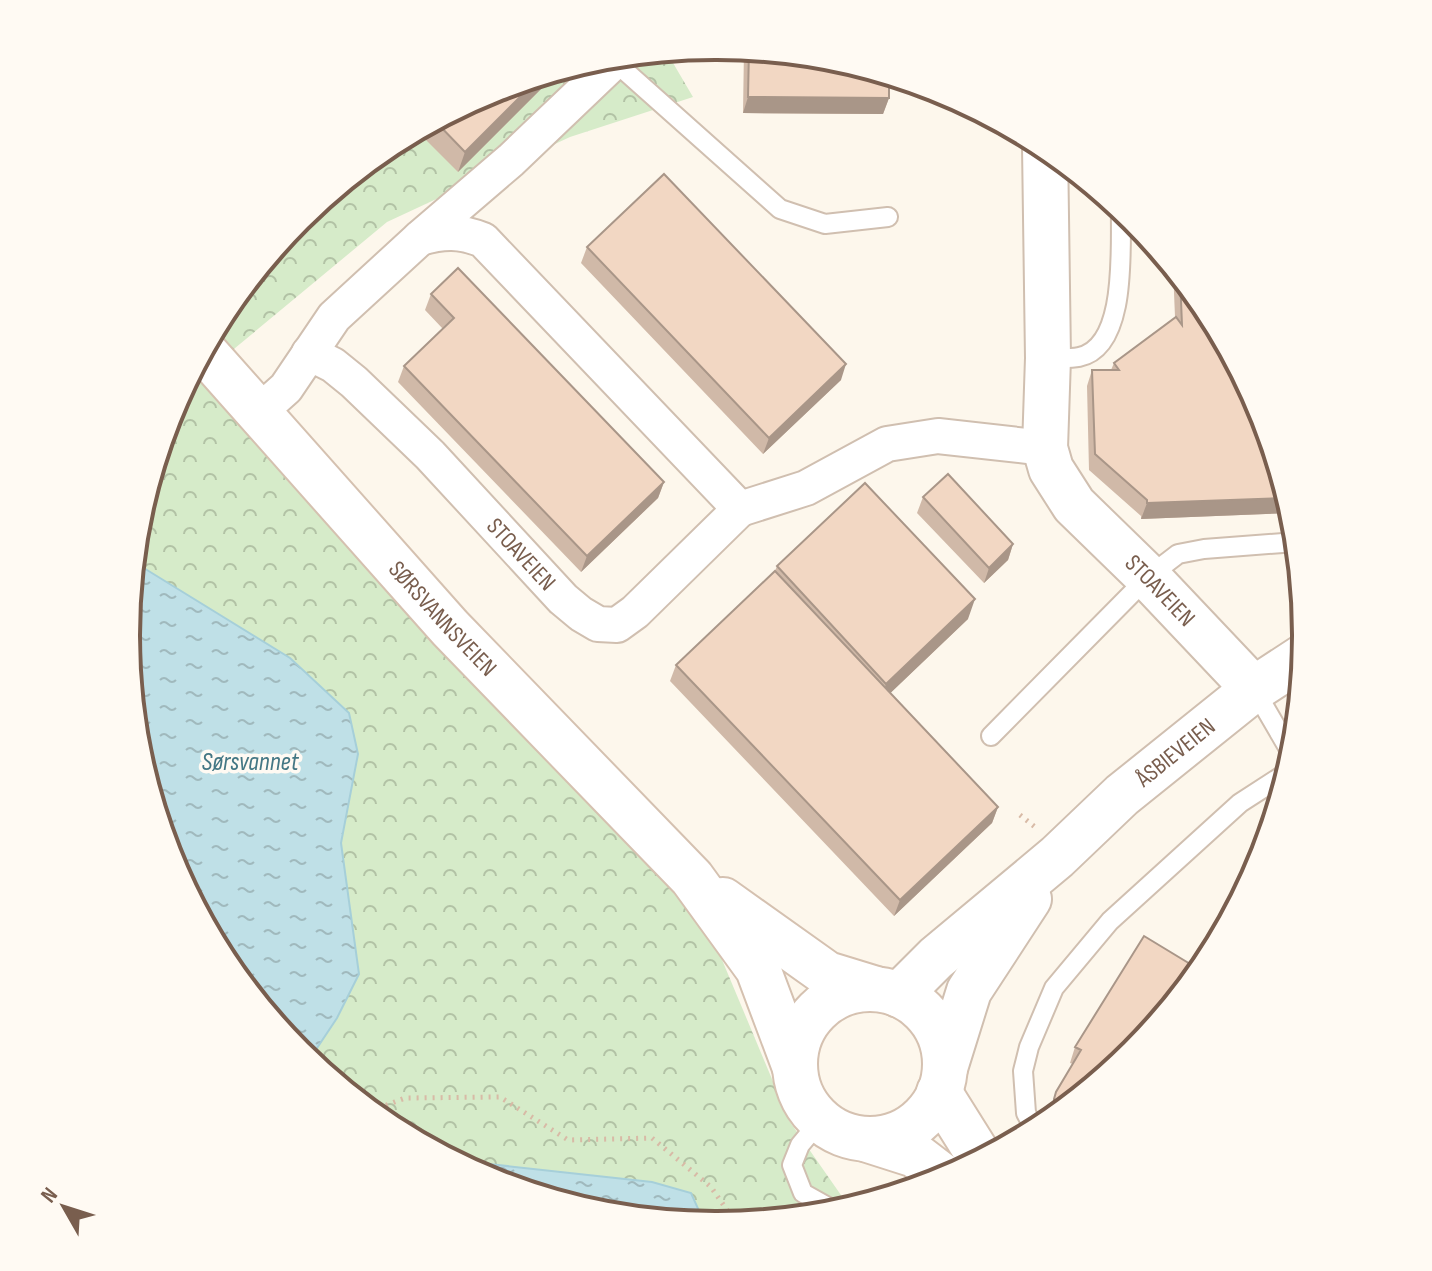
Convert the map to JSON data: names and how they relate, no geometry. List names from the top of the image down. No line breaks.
{"streets":{"main road":["STOAVEIEN","SØRSVANNSVEIEN","ÅSBIEVEIEN"]},"crossings":[["STOAVEIEN","ÅSBIEVEIEN"],["SØRSVANNSVEIEN","ÅSBIEVEIEN"]],"water":["Sørsvannet"],"north":"top left"}
